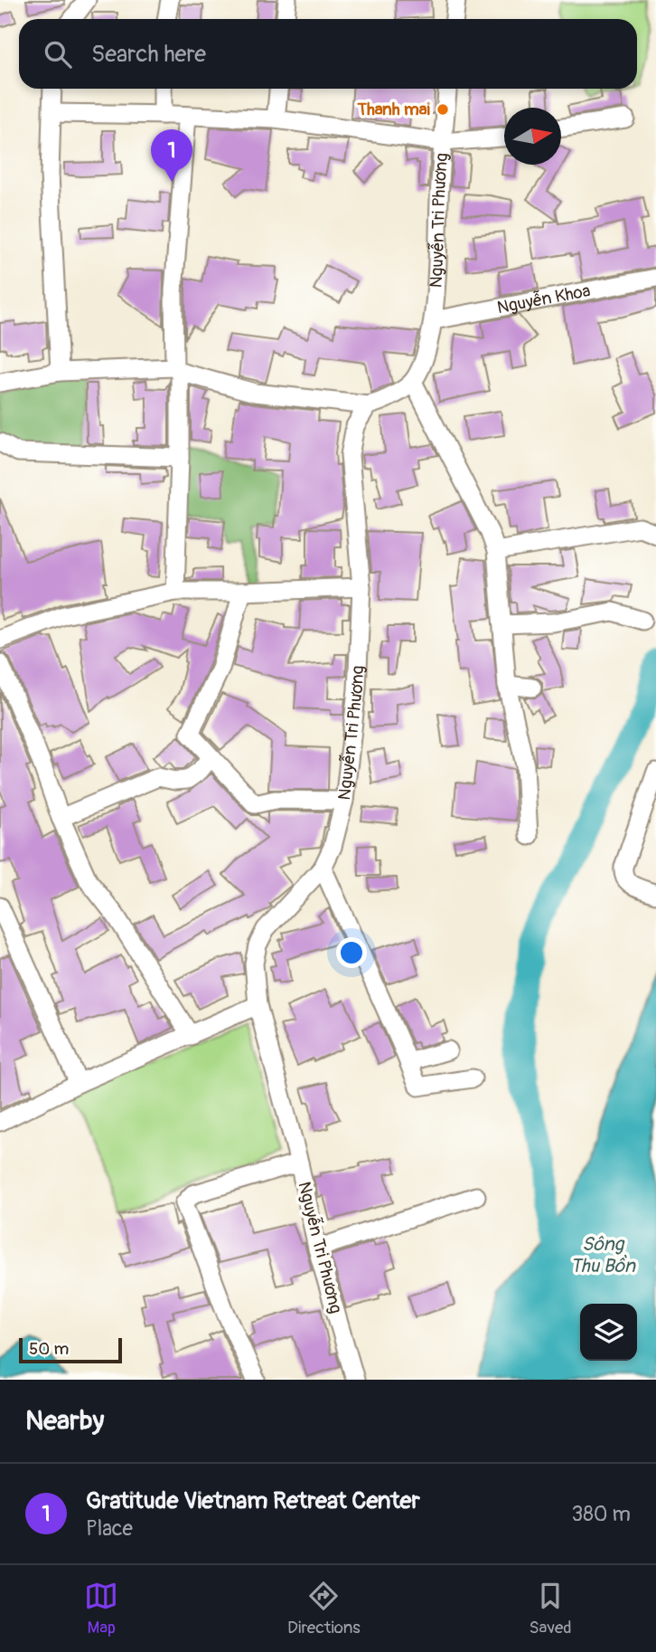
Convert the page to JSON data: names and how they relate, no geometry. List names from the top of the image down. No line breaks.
{"streets":{"street":["Nguyễn Tri Phương","Nguyễn Khoa"]},"crossings":[["Nguyễn Tri Phương","Nguyễn Khoa"]],"water":["Sông Thu Bồn"],"places":["Thanh mai"],"scale_bar":"50 m","north":"right","page":{"search":"Search here","pins":"1","scale":"50 m","heading":"Nearby","list":[{"mark":"1","name":"Gratitude Vietnam Retreat Center","note":"Place","value":"380 m"}],"nav":["Map","Directions","Saved"]}}
